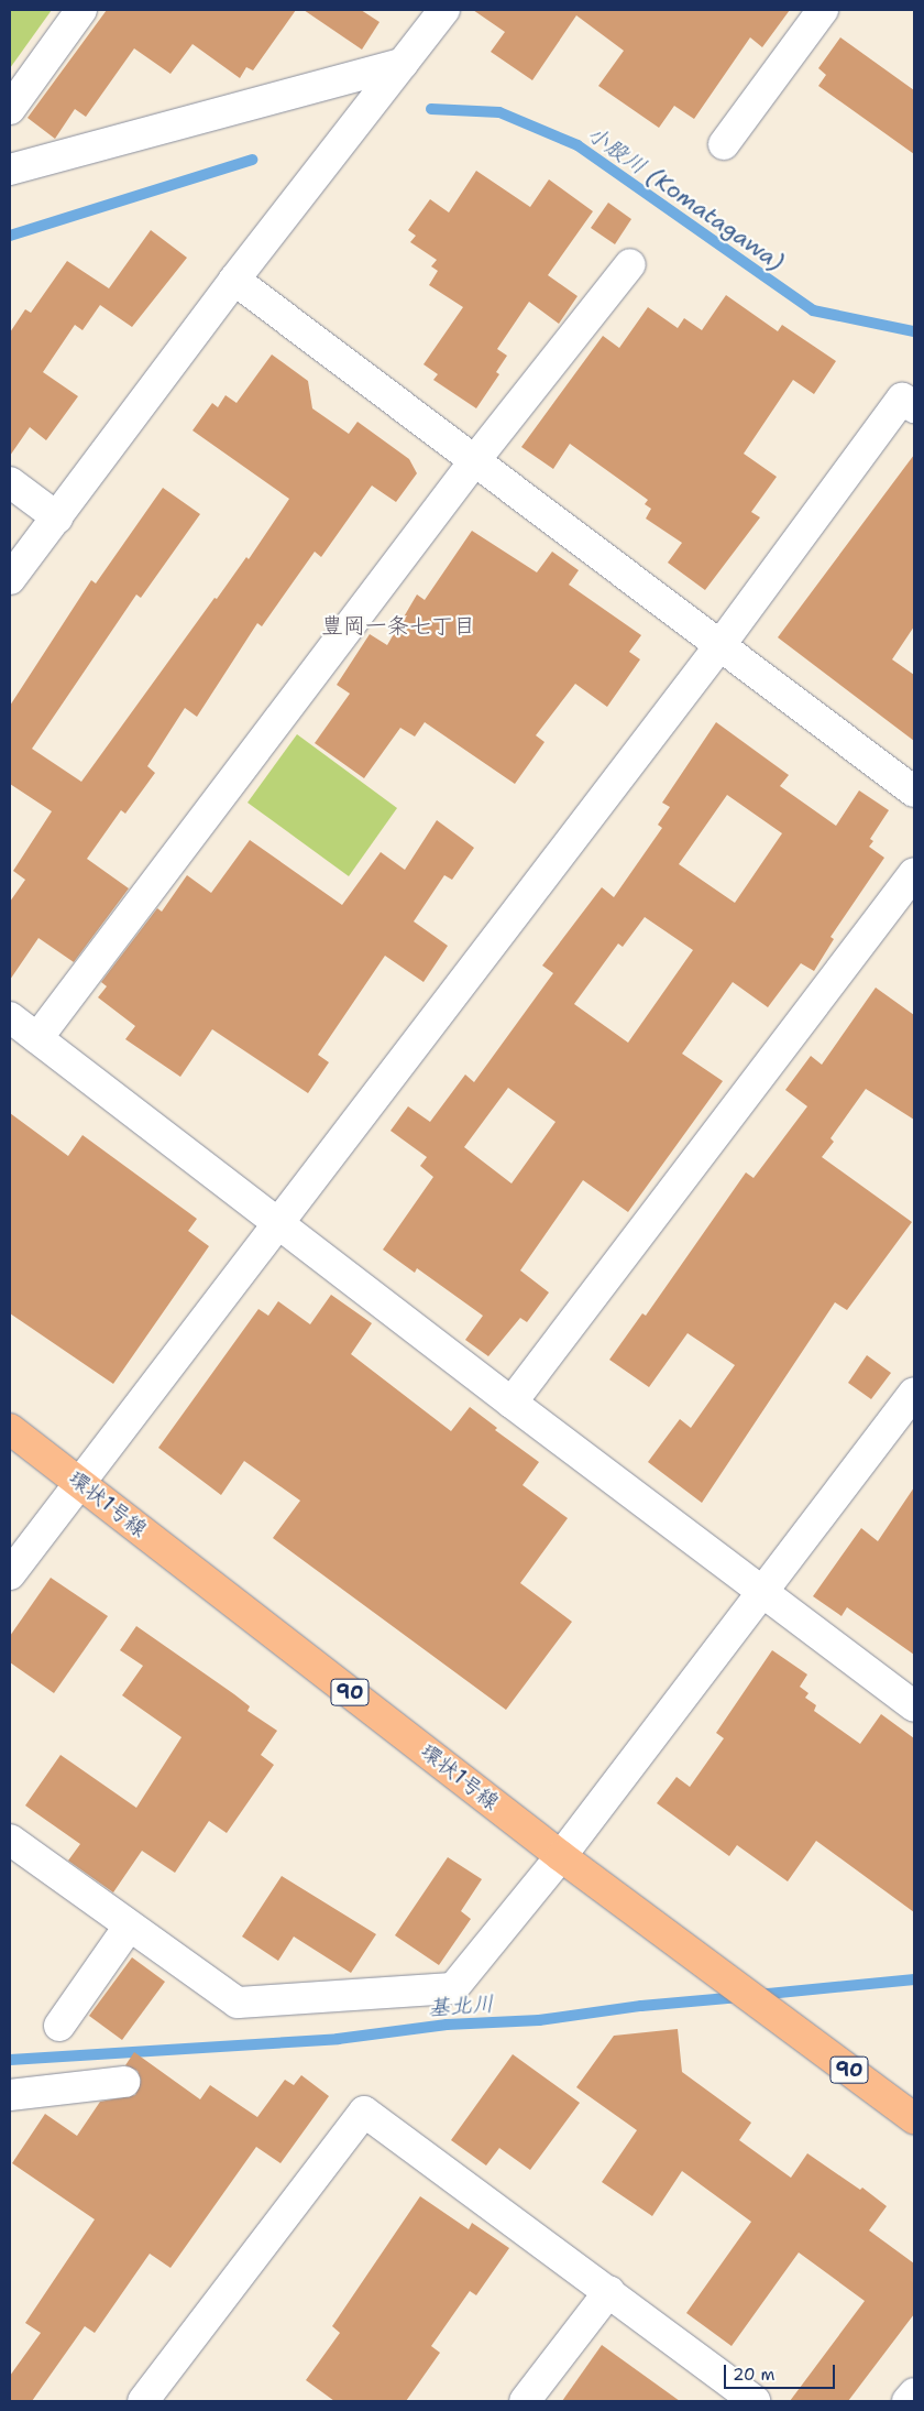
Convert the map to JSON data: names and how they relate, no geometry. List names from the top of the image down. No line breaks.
{"streets":{"main road":["環状1号線","90"]},"districts":["豊岡一条七丁目"],"water":["小股川 (Komatagawa)","基北川"],"scale_bar":"20 m"}
